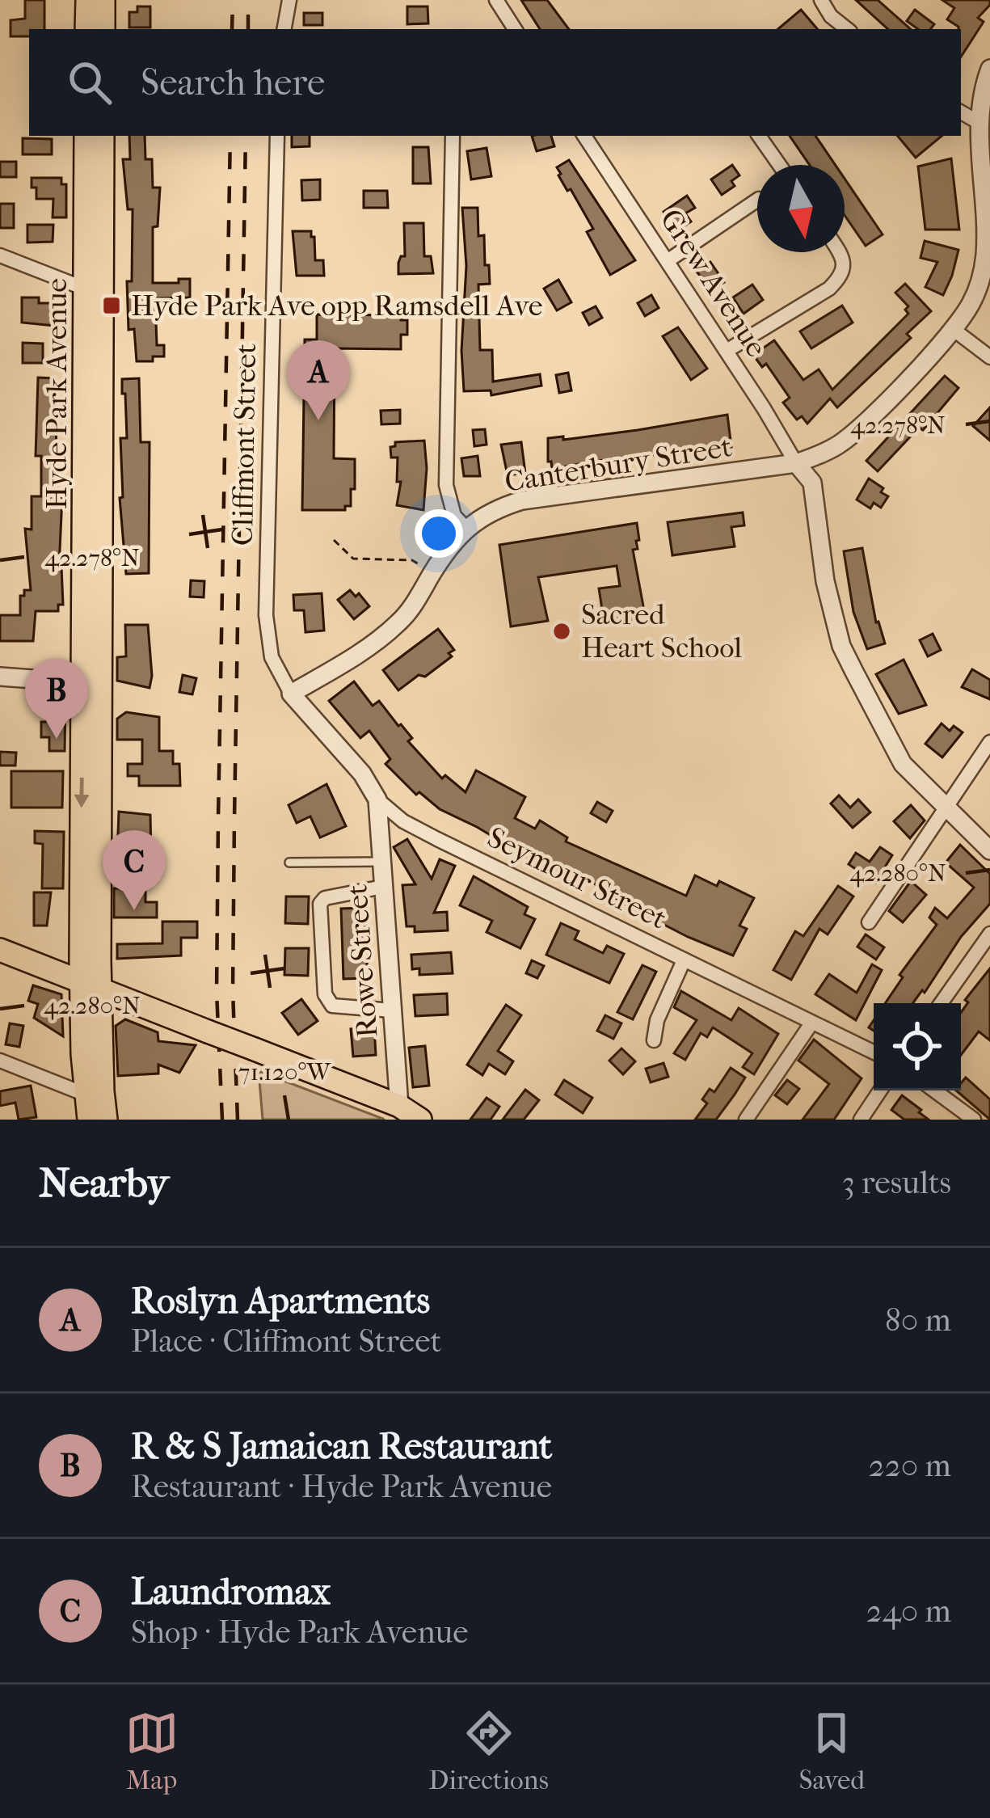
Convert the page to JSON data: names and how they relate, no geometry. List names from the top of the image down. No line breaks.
{"streets":{"main road":["Hyde Park Avenue"],"street":["Grew Avenue","Cliffmont Street","Canterbury Street","Seymour Street","Rowe Street"]},"crossings":[["Grew Avenue","Canterbury Street"],["Cliffmont Street","Canterbury Street"],["Cliffmont Street","Seymour Street"],["Canterbury Street","Seymour Street"],["Seymour Street","Rowe Street"]],"places":{"transit":["Hyde Park Ave opp Ramsdell Ave"],"other":["Sacred Heart School"]},"north":"bottom","page":{"search":"Search here","pins":["A","B","C"],"heading":["Nearby","3 results"],"list":[{"mark":"A","name":"Roslyn Apartments","note":"Place · Cliffmont Street","value":"80 m"},{"mark":"B","name":"R & S Jamaican Restaurant","note":"Restaurant · Hyde Park Avenue","value":"220 m"},{"mark":"C","name":"Laundromax","note":"Shop · Hyde Park Avenue","value":"240 m"}],"nav":["Map","Directions","Saved"]},"coordinates":["42.278°N","42.280°N","71.120°W"]}
